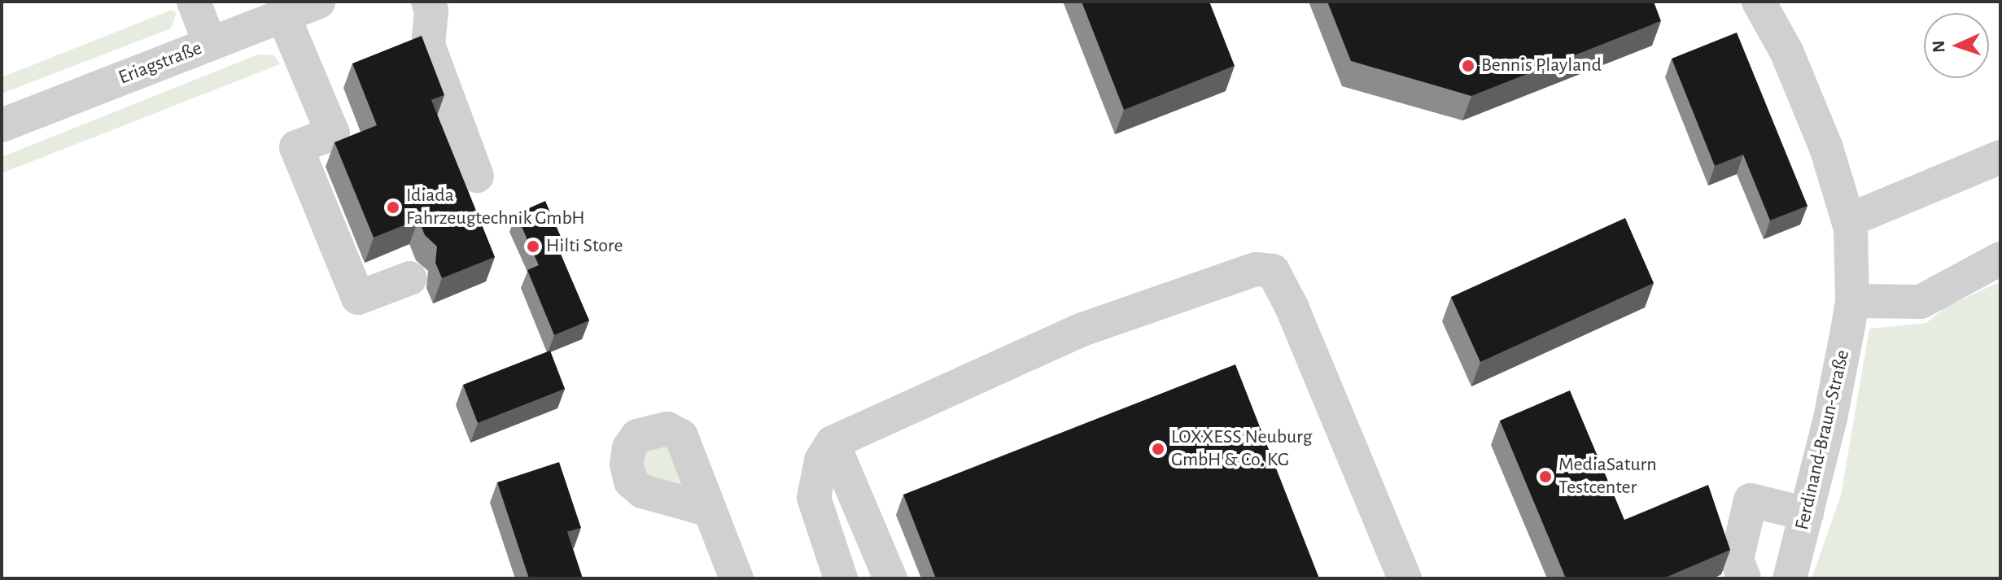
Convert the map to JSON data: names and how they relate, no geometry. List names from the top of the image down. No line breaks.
{"streets":{"street":["Eriagstraße","Ferdinand-Braun-Straße"]},"places":["Bennis Playland","Idiada Fahrzeugtechnik GmbH","Hilti Store","LOXXESS Neuburg GmbH & Co. KG","MediaSaturn Testcenter"],"north":"left"}
